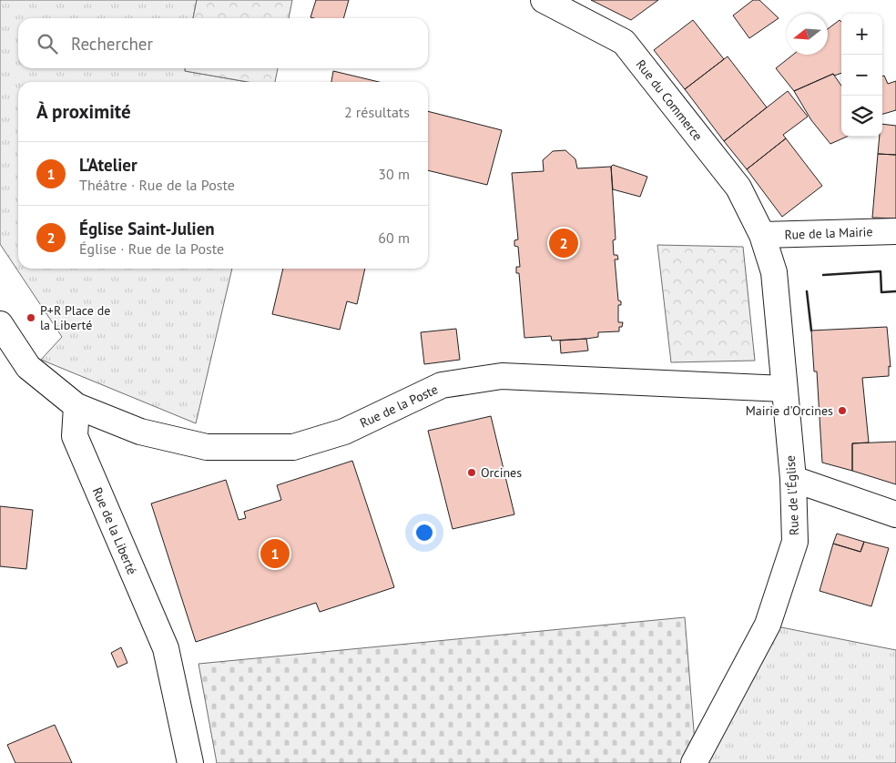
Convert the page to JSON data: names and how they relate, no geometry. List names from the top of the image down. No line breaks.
{"streets":{"street":["Rue du Commerce","Rue de la Mairie","Rue de la Poste","Rue de l'Église","Rue de la Liberté"]},"crossings":[["Rue du Commerce","Rue de la Mairie"],["Rue du Commerce","Rue de l'Église"],["Rue de la Mairie","Rue de l'Église"],["Rue de la Poste","Rue de l'Église"],["Rue de la Poste","Rue de la Liberté"]],"places":["P+R Place de la Liberté","Mairie d'Orcines","Orcines"],"north":"left","page":{"map_buttons":["+","−"],"search":"Rechercher","heading":["À proximité","2 résultats"],"list":[{"mark":"1","name":"L'Atelier","note":"Théâtre · Rue de la Poste","value":"30 m"},{"mark":"2","name":"Église Saint-Julien","note":"Église · Rue de la Poste","value":"60 m"}],"pins":["2","1"]}}
